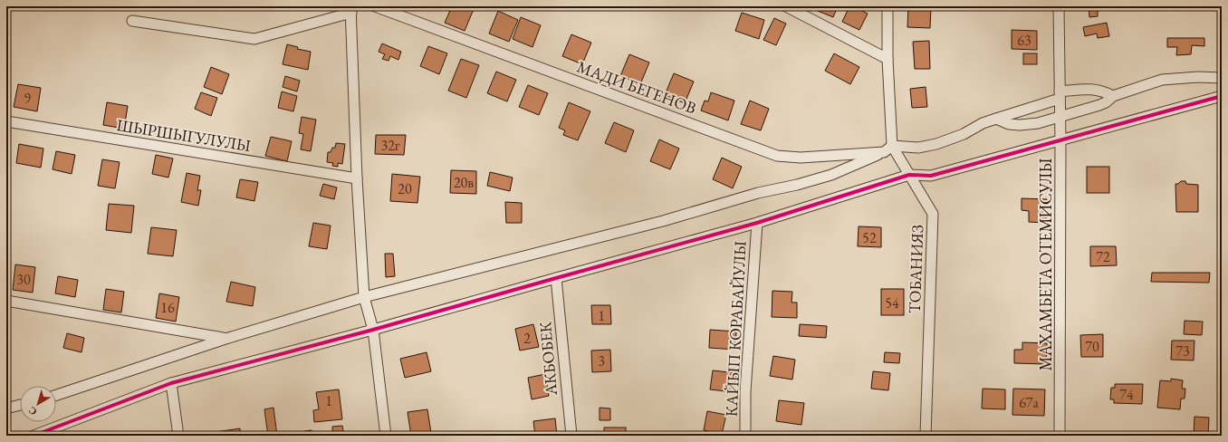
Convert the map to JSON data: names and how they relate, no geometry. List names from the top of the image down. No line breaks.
{"streets":{"street":["МАДИ БЕГЕНОВ","ШЫРШЫГУЛУЛЫ","МАХАМБЕТА ОТЕМИСУЛЫ","ТОБАНИЯЗ","КАЙЫП КОРАБАЙУЛЫ","АКБОБЕК"]},"crossings":[["МАДИ БЕГЕНОВ","МАХАМБЕТА ОТЕМИСУЛЫ"],["МАДИ БЕГЕНОВ","ТОБАНИЯЗ"]],"house_numbers":["63","9","32г","20в","20","52","72","30","54","16","1","2","70","73","3","74","1","67а"],"north":"bottom left"}
